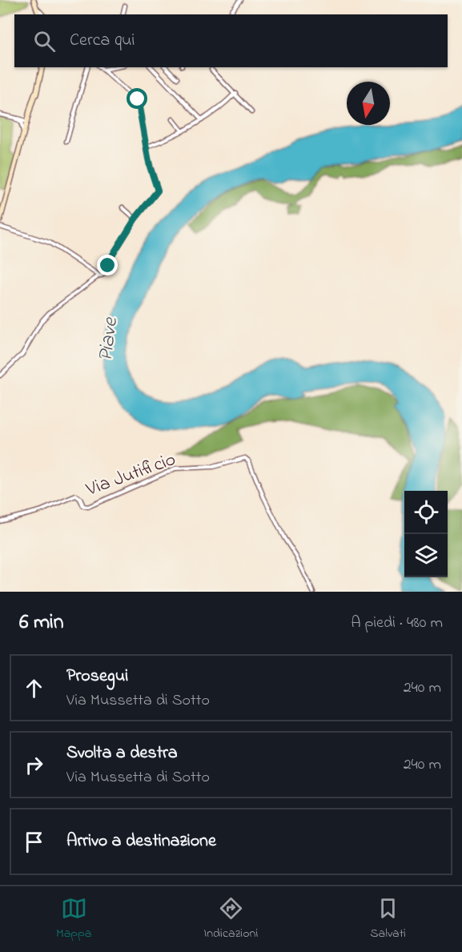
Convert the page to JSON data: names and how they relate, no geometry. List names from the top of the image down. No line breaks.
{"streets":{"street":["Via Jutificio"]},"water":["Piave"],"north":"bottom","page":{"search":"Cerca qui","heading":["6 min","A piedi · 480 m"],"list":[["Prosegui","Via Mussetta di Sotto","240 m"],["Svolta a destra","Via Mussetta di Sotto","240 m"],"Arrivo a destinazione"],"nav":["Mappa","Indicazioni","Salvati"]}}
